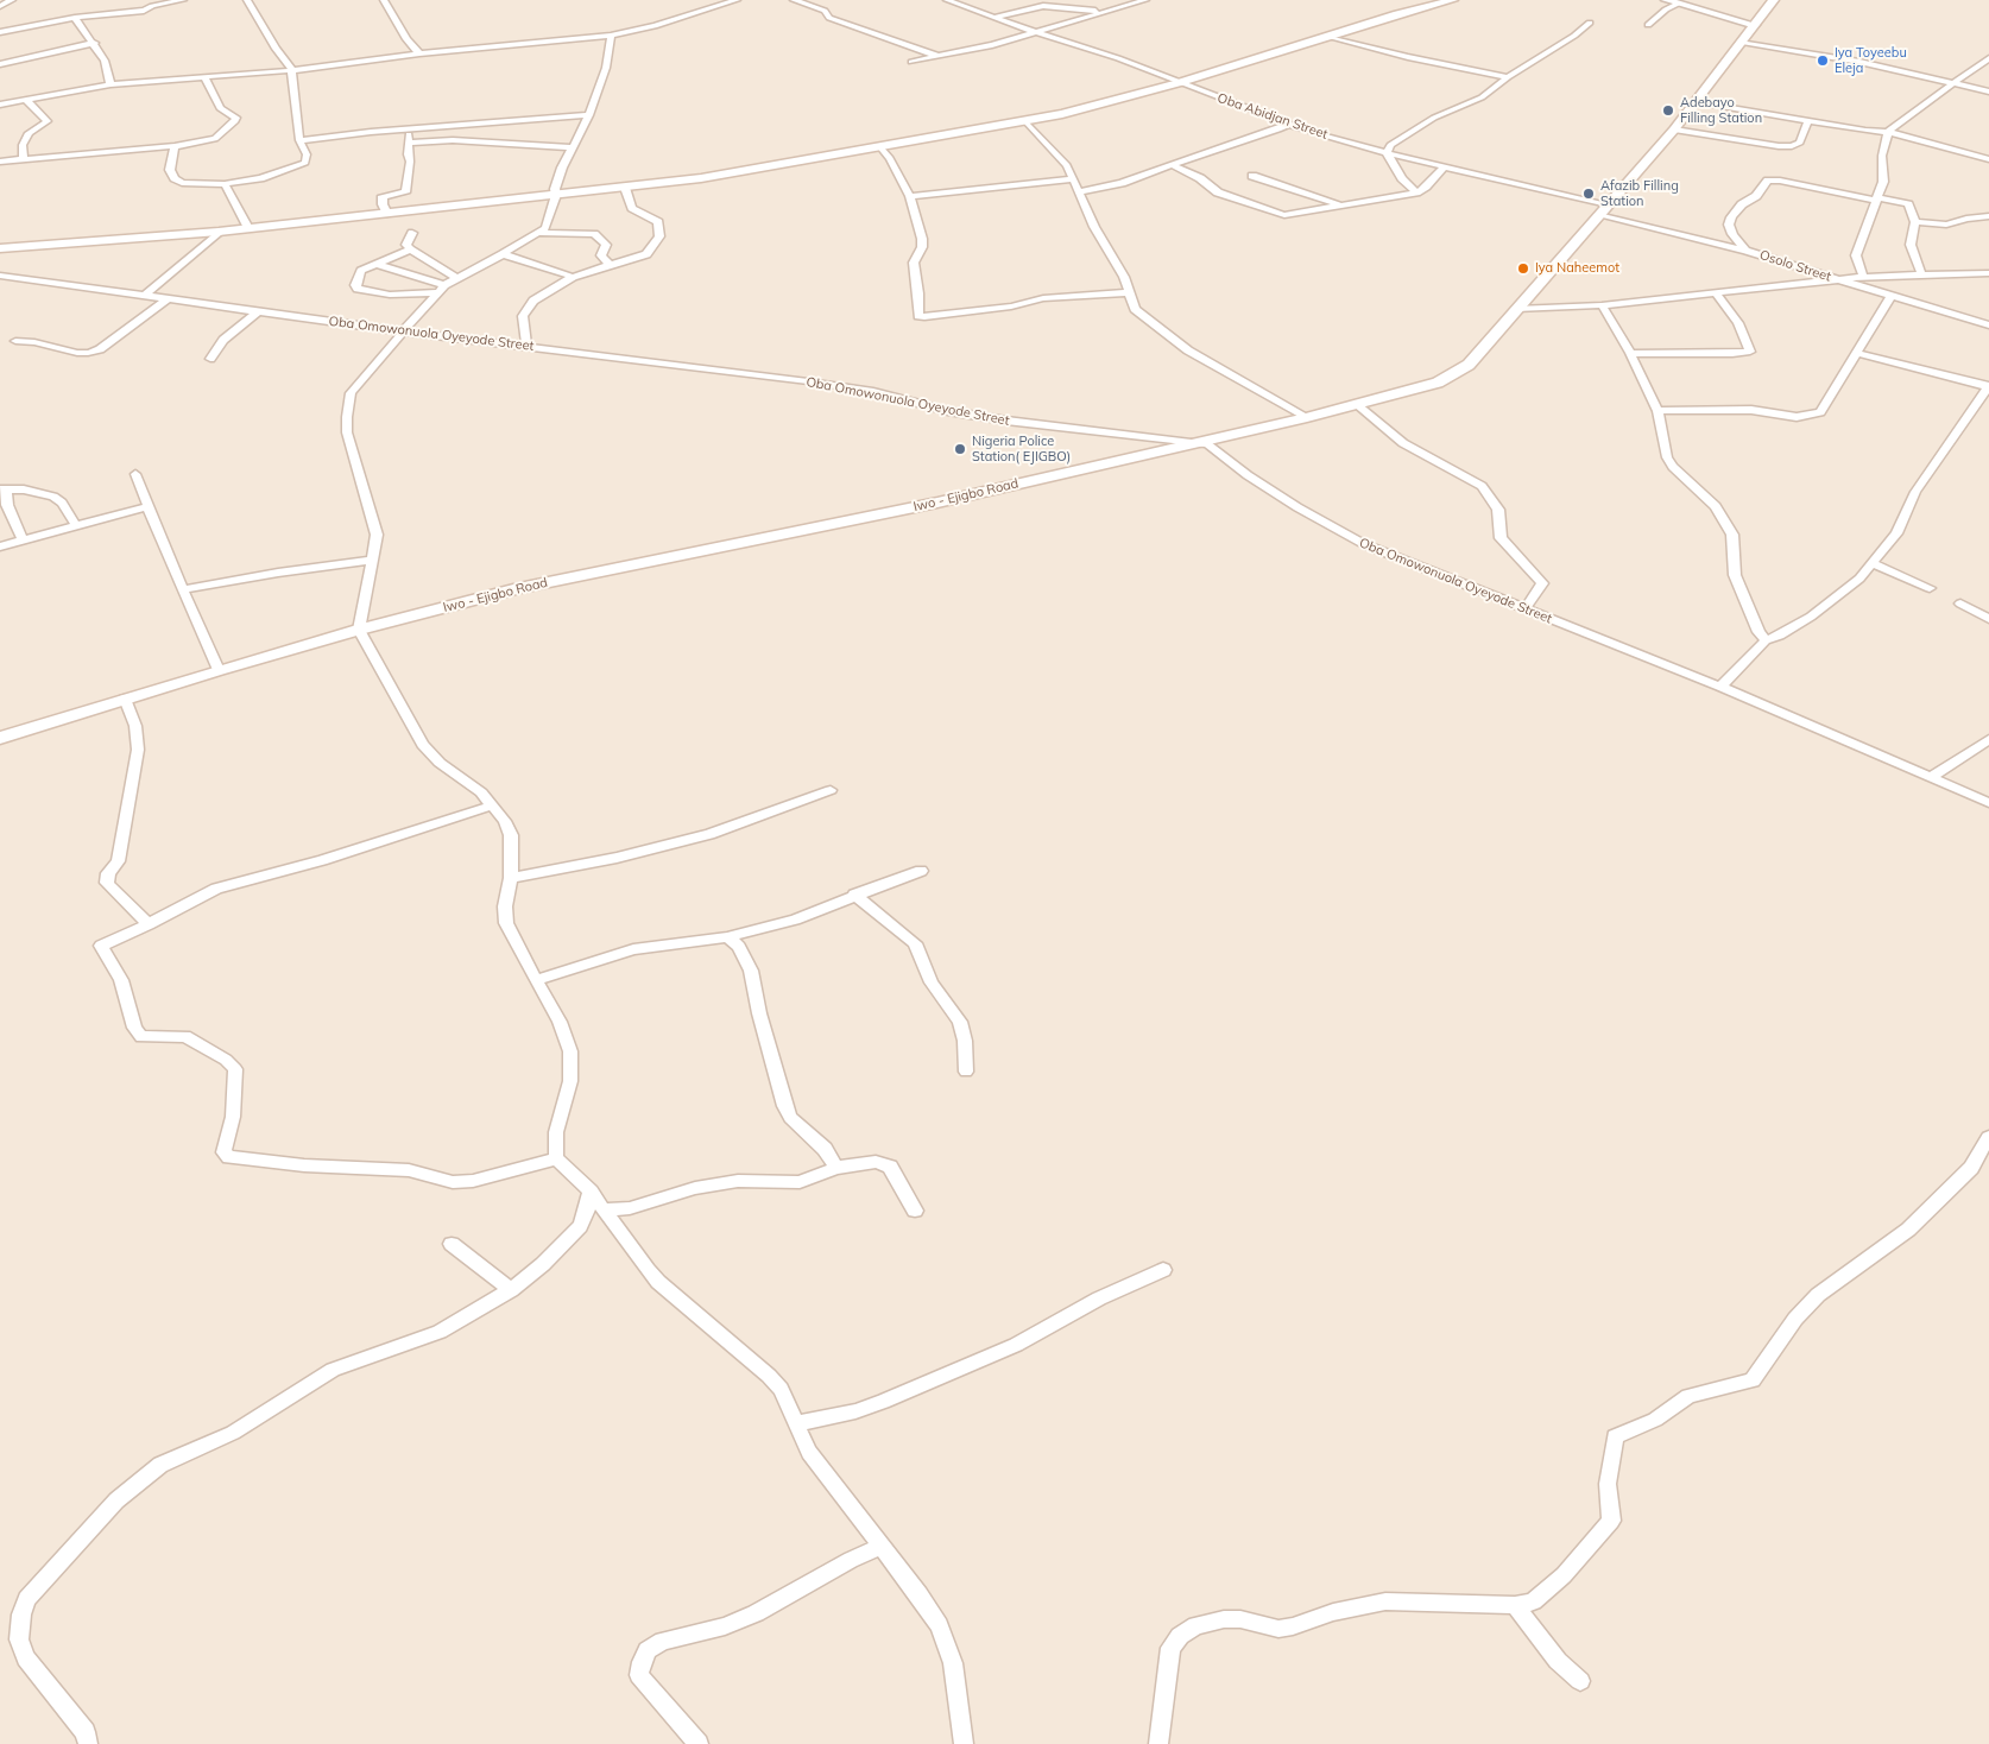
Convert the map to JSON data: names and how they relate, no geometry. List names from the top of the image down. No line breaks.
{"streets":{"main road":["Iwo - Ejigbo Road"],"street":["Oba Abidjan Street","Osolo Street","Oba Omowonuola Oyeyode Street"]},"crossings":[["Oba Abidjan Street","Osolo Street"],["Oba Abidjan Street","Iwo - Ejigbo Road"],["Osolo Street","Iwo - Ejigbo Road"],["Oba Omowonuola Oyeyode Street","Iwo - Ejigbo Road"]],"places":["Iya Toyeebu Eleja","Adebayo Filling Station","Afazib Filling Station","Iya Naheemot","Nigeria Police Station( EJIGBO)"]}
